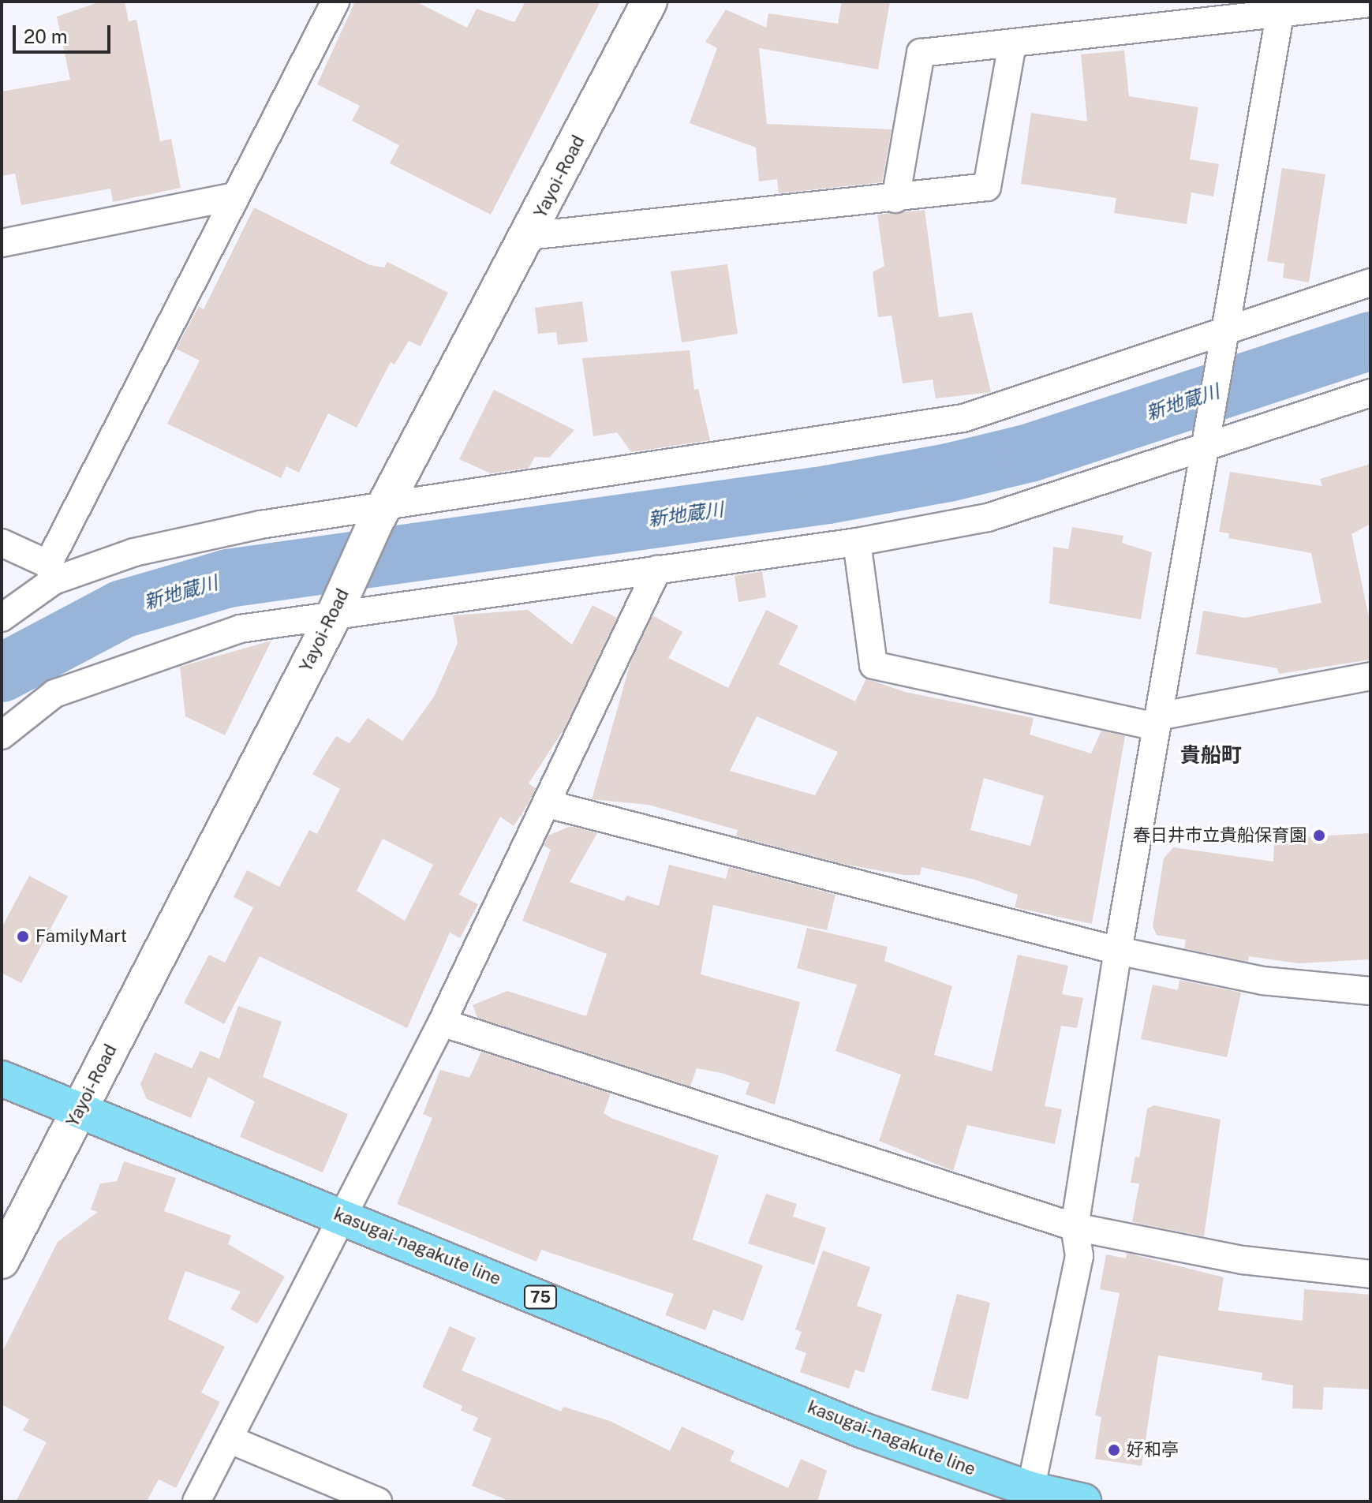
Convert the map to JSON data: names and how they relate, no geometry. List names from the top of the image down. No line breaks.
{"streets":{"main road":["kasugai-nagakute line","75"],"street":["Yayoi-Road"]},"crossings":[["Yayoi-Road","kasugai-nagakute line"]],"districts":["貴船町"],"water":["新地蔵川"],"places":["春日井市立貴船保育園","FamilyMart","好和亭"],"scale_bar":"20 m"}
